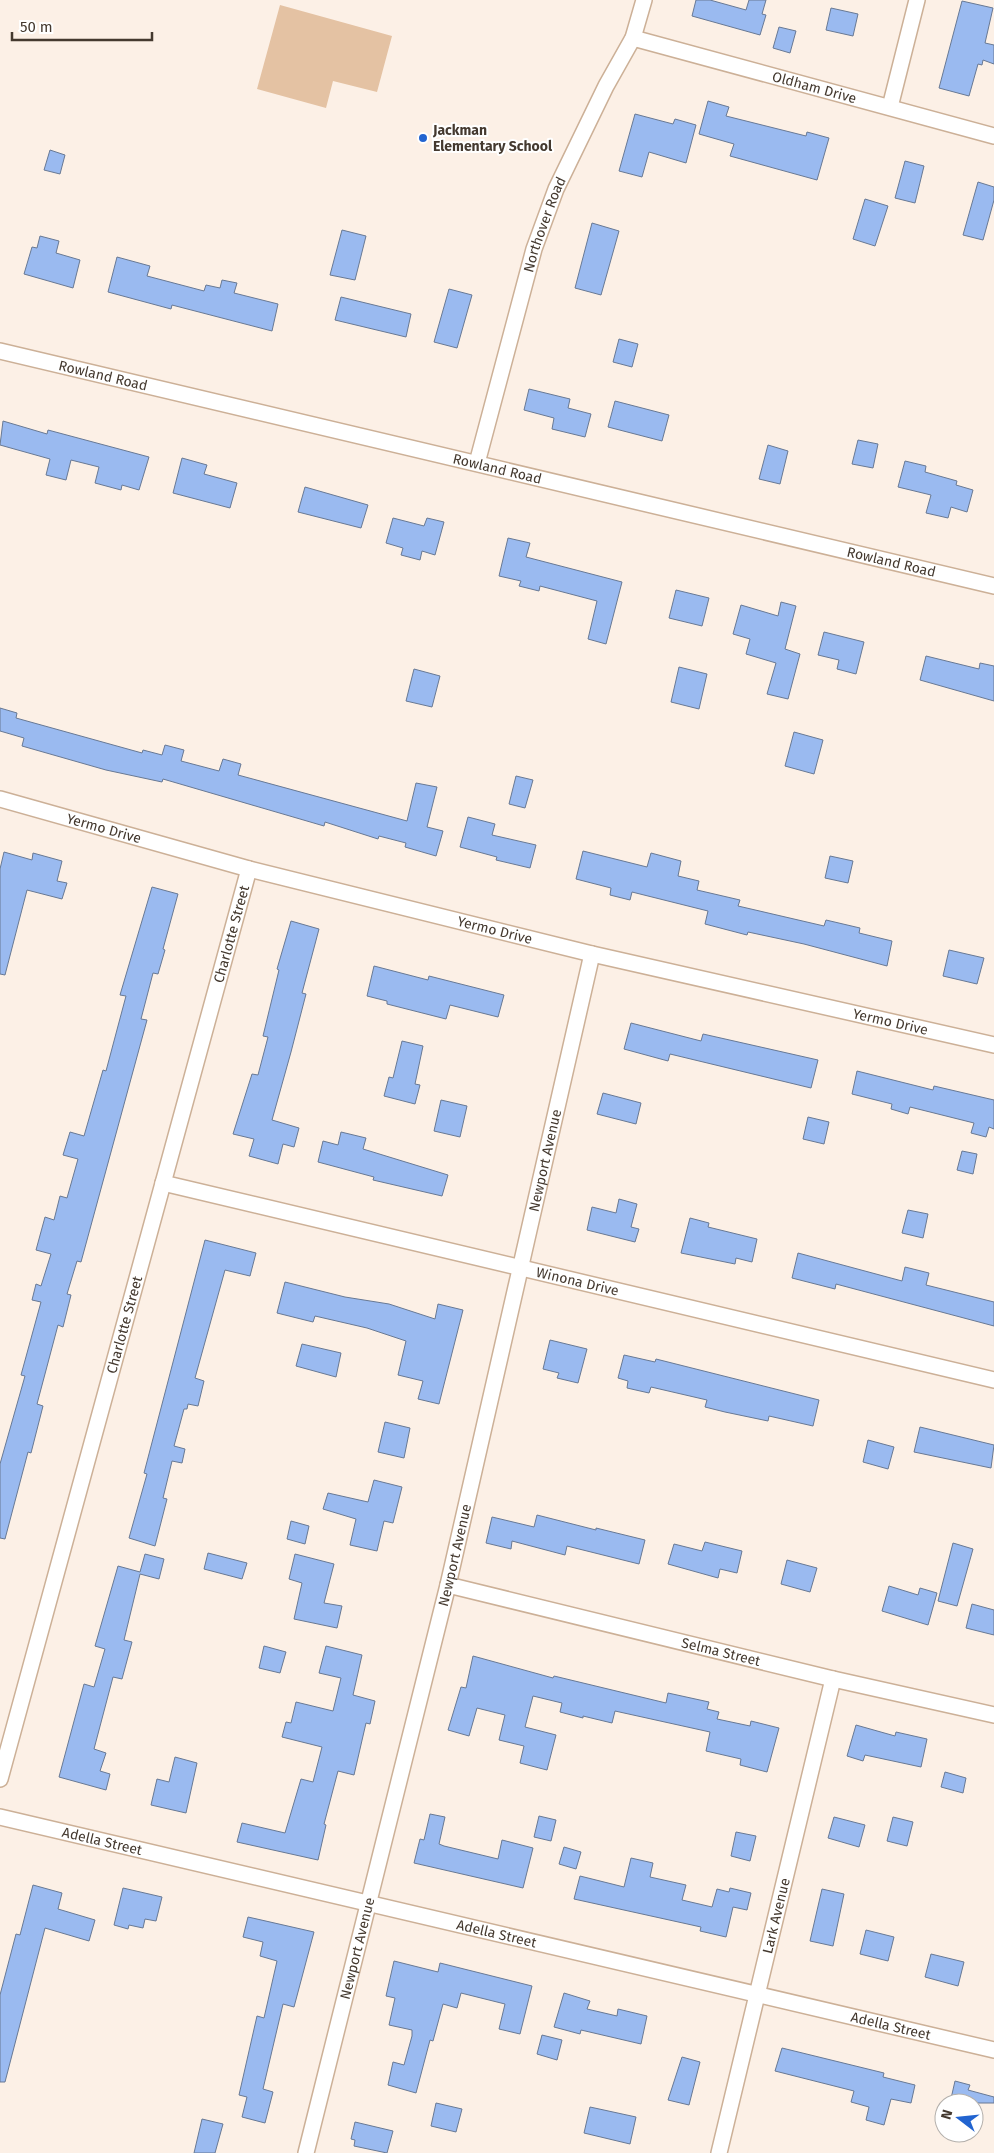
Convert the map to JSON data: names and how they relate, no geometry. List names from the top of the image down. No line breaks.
{"streets":{"street":["Oldham Drive","Northover Road","Rowland Road","Yermo Drive","Charlotte Street","Newport Avenue","Winona Drive","Selma Street","Adella Street","Lark Avenue"]},"crossings":[["Oldham Drive","Northover Road"],["Northover Road","Rowland Road"],["Yermo Drive","Charlotte Street"],["Yermo Drive","Newport Avenue"],["Charlotte Street","Winona Drive"],["Newport Avenue","Winona Drive"],["Newport Avenue","Selma Street"],["Newport Avenue","Adella Street"],["Selma Street","Lark Avenue"],["Adella Street","Lark Avenue"]],"places":["Jackman Elementary School"],"scale_bar":"50 m","north":"left"}
